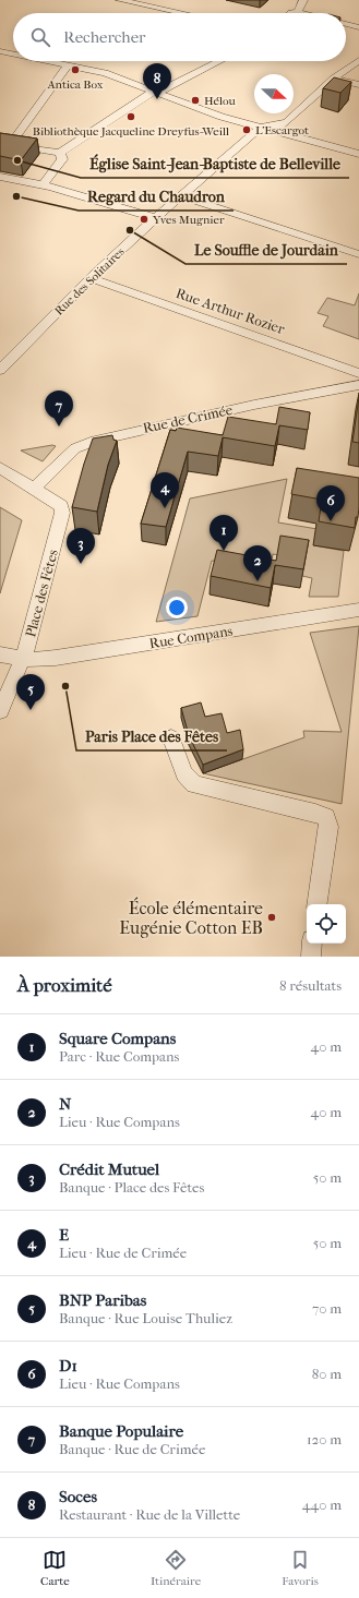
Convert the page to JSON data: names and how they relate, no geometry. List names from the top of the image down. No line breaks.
{"streets":{"street":["Rue des Solitaires","Rue Arthur Rozier","Rue de Crimée","Place des Fêtes","Rue Compans"]},"crossings":[["Rue des Solitaires","Rue Arthur Rozier"],["Rue de Crimée","Place des Fêtes"],["Place des Fêtes","Rue Compans"]],"places":["Antica Box","Hélou","Bibliothèque Jacqueline Dreyfus-Weill","L'Escargot","Église Saint-Jean-Baptiste de Belleville","Regard du Chaudron","Yves Mugnier","Le Souffle de Jourdain","Paris Place des Fêtes","École élémentaire Eugénie Cotton EB"],"north":"right","page":{"search":"Rechercher","pins":["8","7","4","6","1","3","2","5"],"heading":["À proximité","8 résultats"],"list":[{"mark":"1","name":"Square Compans","note":"Parc · Rue Compans","value":"40 m"},{"mark":"2","name":"N","note":"Lieu · Rue Compans","value":"40 m"},{"mark":"3","name":"Crédit Mutuel","note":"Banque · Place des Fêtes","value":"50 m"},{"mark":"4","name":"E","note":"Lieu · Rue de Crimée","value":"50 m"},{"mark":"5","name":"BNP Paribas","note":"Banque · Rue Louise Thuliez","value":"70 m"},{"mark":"6","name":"D1","note":"Lieu · Rue Compans","value":"80 m"},{"mark":"7","name":"Banque Populaire","note":"Banque · Rue de Crimée","value":"120 m"},{"mark":"8","name":"Soces","note":"Restaurant · Rue de la Villette","value":"440 m"}],"nav":["Carte","Itinéraire","Favoris"]}}
